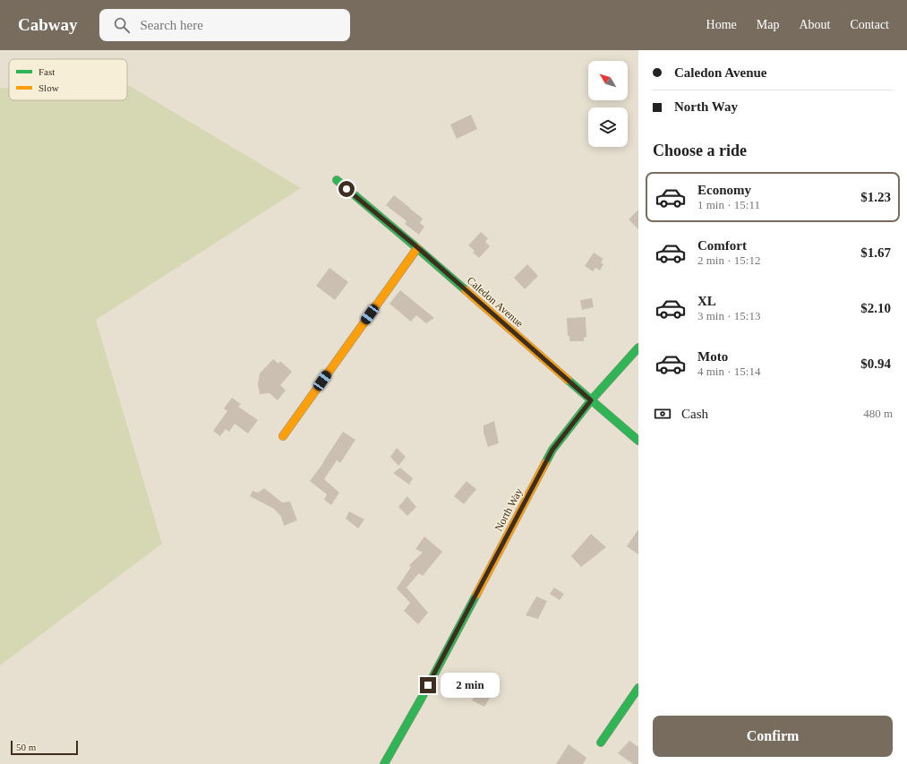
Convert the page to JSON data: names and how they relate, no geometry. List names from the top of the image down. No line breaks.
{"streets":{"street":["Caledon Avenue","North Way"]},"crossings":[["Caledon Avenue","North Way"]],"legend":["Fast","Slow"],"scale_bar":"50 m","north":"top left","page":{"header":"Cabway","search":"Search here","nav":["Home","Map","About","Contact"],"banner":["Caledon Avenue","North Way"],"heading":"Choose a ride","list":[{"name":"Economy","note":"1 min · 15:11","value":"$1.23"},{"name":"Comfort","note":"2 min · 15:12","value":"$1.67"},{"name":"XL","note":"3 min · 15:13","value":"$2.10"},{"name":"Moto","note":"4 min · 15:14","value":"$0.94"}],"pay":["Cash","480 m"],"bubble":"2 min","buttons":"Confirm","scale":"50 m"}}
